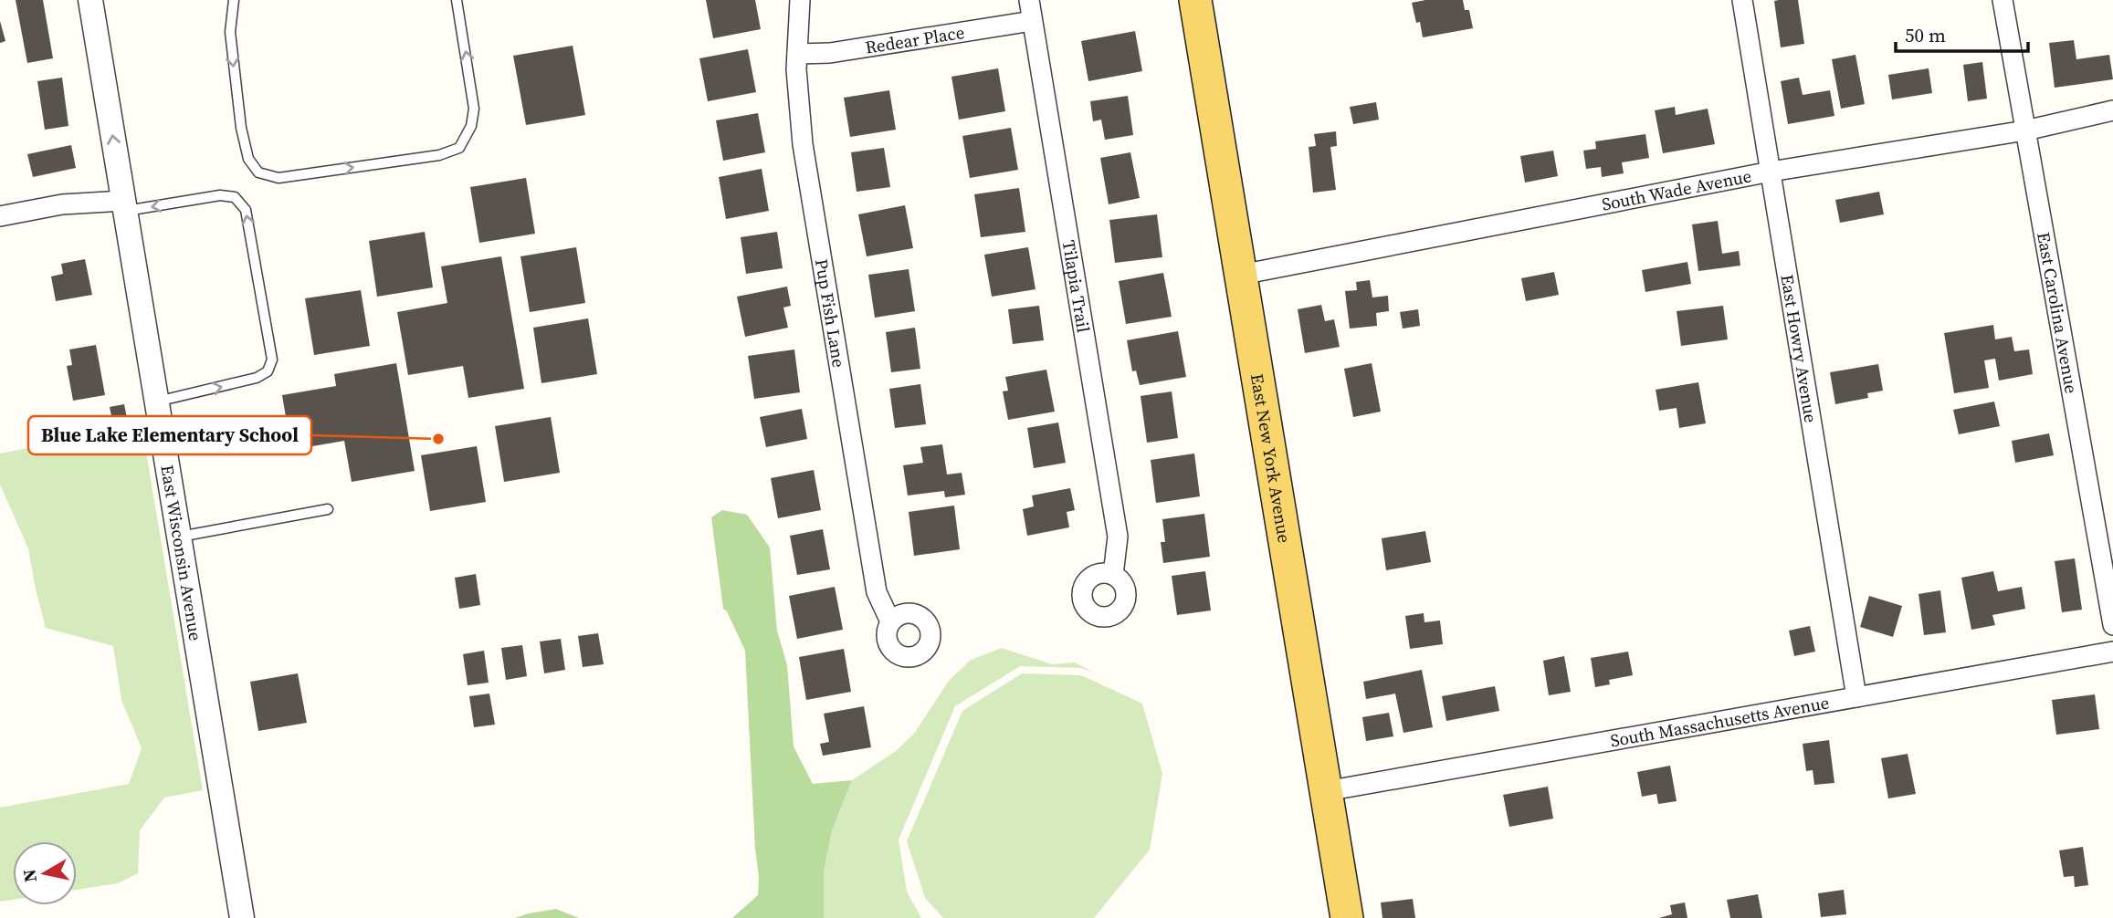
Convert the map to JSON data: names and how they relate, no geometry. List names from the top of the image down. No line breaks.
{"streets":{"main road":["East New York Avenue"],"street":["Redear Place","South Wade Avenue","Tilapia Trail","Pup Fish Lane","East Carolina Avenue","East Howry Avenue","East Wisconsin Avenue","South Massachusetts Avenue"]},"crossings":[["Redear Place","Tilapia Trail"],["Redear Place","Pup Fish Lane"],["South Wade Avenue","East Carolina Avenue"],["South Wade Avenue","East Howry Avenue"],["South Wade Avenue","East New York Avenue"],["East Howry Avenue","South Massachusetts Avenue"],["East New York Avenue","South Massachusetts Avenue"]],"places":["Blue Lake Elementary School"],"scale_bar":"50 m","north":"left"}
